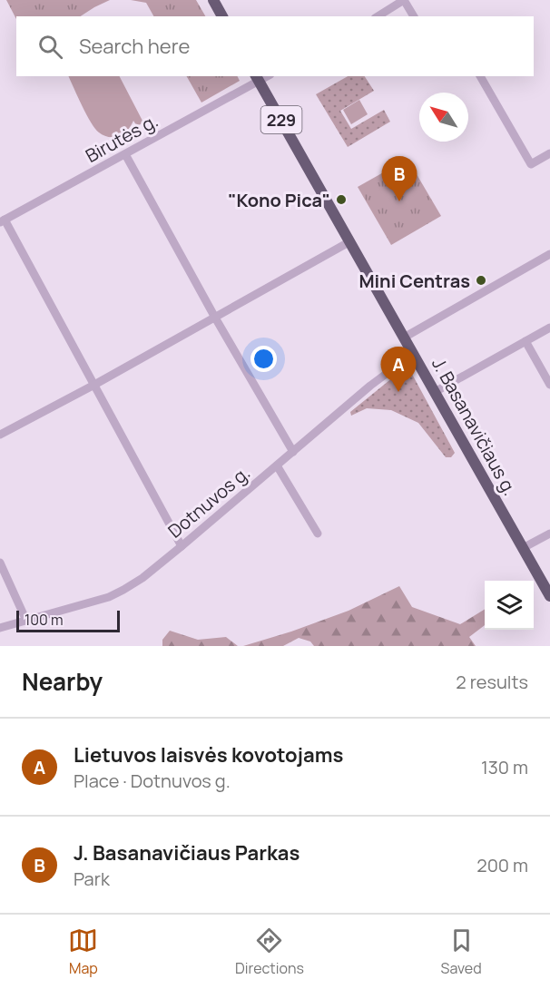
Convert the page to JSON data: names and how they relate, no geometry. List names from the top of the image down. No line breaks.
{"streets":{"main road":["229","J. Basanavičiaus g."],"street":["Birutės g.","Dotnuvos g."]},"crossings":[["Birutės g.","J. Basanavičiaus g."],["J. Basanavičiaus g.","Dotnuvos g."]],"places":["\"Kono Pica\"","Mini Centras"],"scale_bar":"100 m","north":"top left","page":{"search":"Search here","pins":["B","A"],"scale":"100 m","heading":["Nearby","2 results"],"list":[{"mark":"A","name":"Lietuvos laisvės kovotojams","note":"Place · Dotnuvos g.","value":"130 m"},{"mark":"B","name":"J. Basanavičiaus Parkas","note":"Park","value":"200 m"}],"nav":["Map","Directions","Saved"]}}
